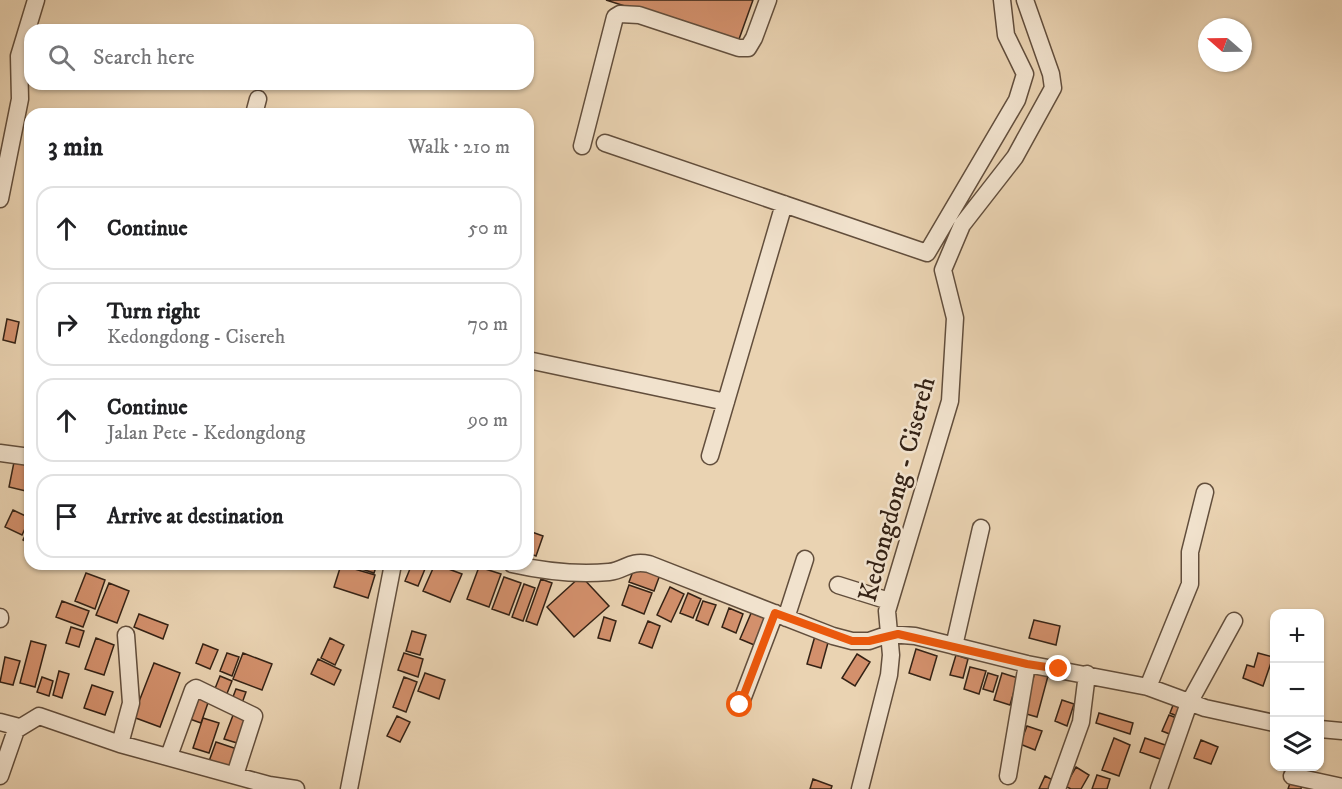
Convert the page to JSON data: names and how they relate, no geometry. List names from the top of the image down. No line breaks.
{"streets":{"street":["Kedongdong - Cisereh"]},"north":"left","page":{"search":"Search here","heading":["3 min","Walk · 210 m"],"list":[["Continue","50 m"],["Turn right","Kedongdong - Cisereh","70 m"],["Continue","Jalan Pete - Kedongdong","90 m"],"Arrive at destination"],"map_buttons":["+","−"]}}
